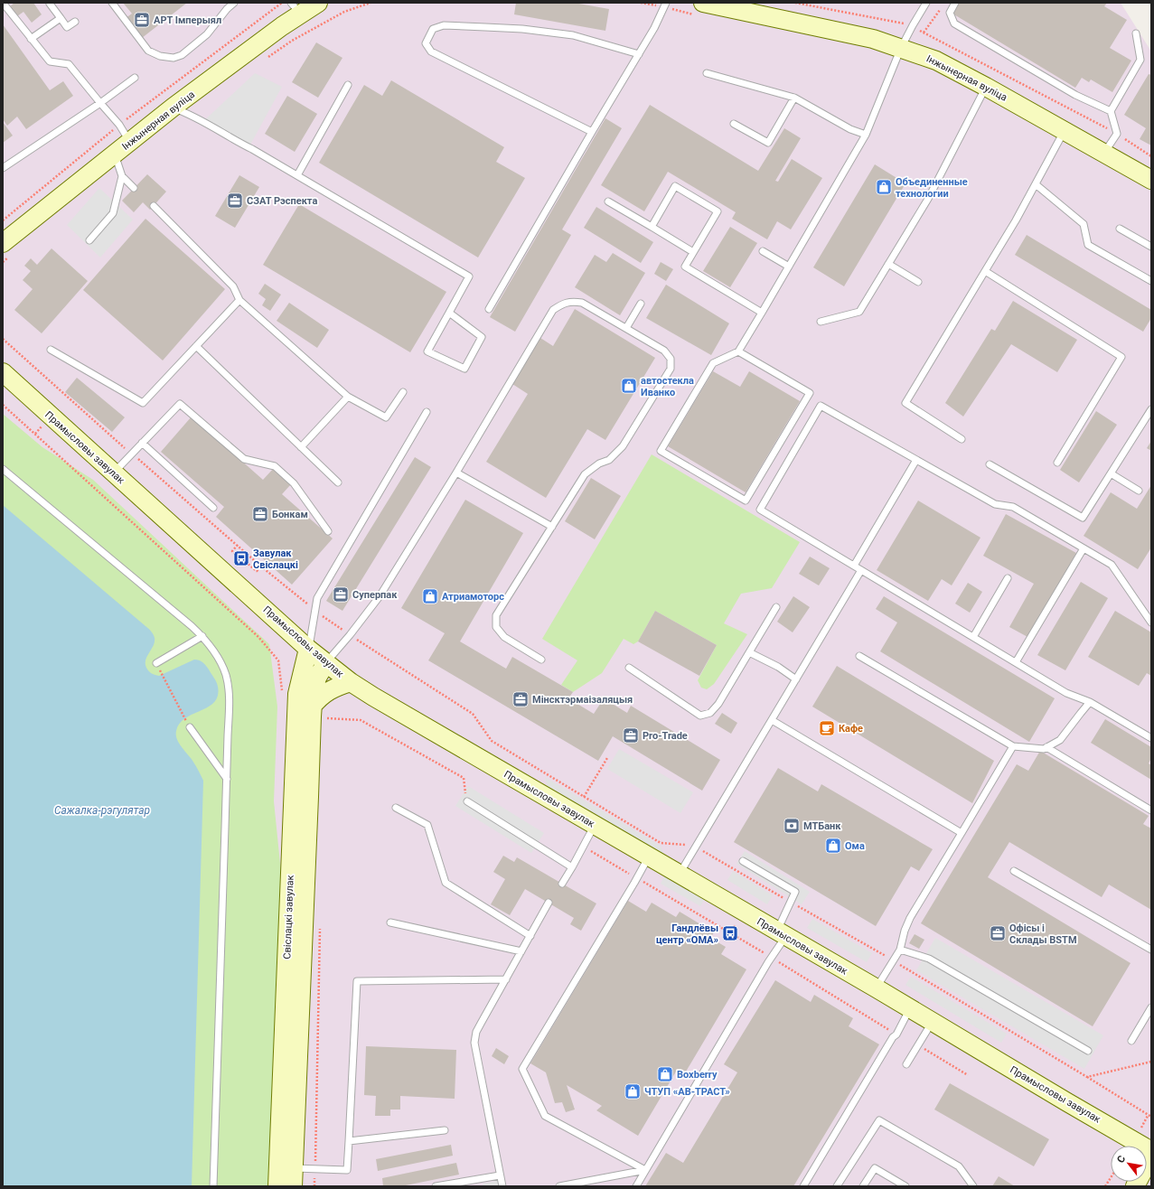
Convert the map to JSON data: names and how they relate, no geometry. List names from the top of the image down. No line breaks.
{"streets":{"street":["Інжынерная вуліца","Прамысловы завулак","Свіслацкі завулак"]},"crossings":[["Прамысловы завулак","Свіслацкі завулак"]],"water":["Сажалка-рэгулятар"],"places":{"office":["АРТ Імперыял","СЗАТ Рэспекта","Бонкам","Суперпак","Мінсктэрмаізаляцыя","Pro-Trade","Офісы і Склады BSTM"],"shop":["Объединенные технологии","автостекла Иванко","Атриамоторс","Ома","Boxberry","ЧТУП «АВ-ТРАСТ»"],"bus stop":["Завулак Свіслацкі","Гандлёвы центр «ОМА»"],"cafe":["Кафе"],"bank":["МТБанк"]},"north":"top left"}
